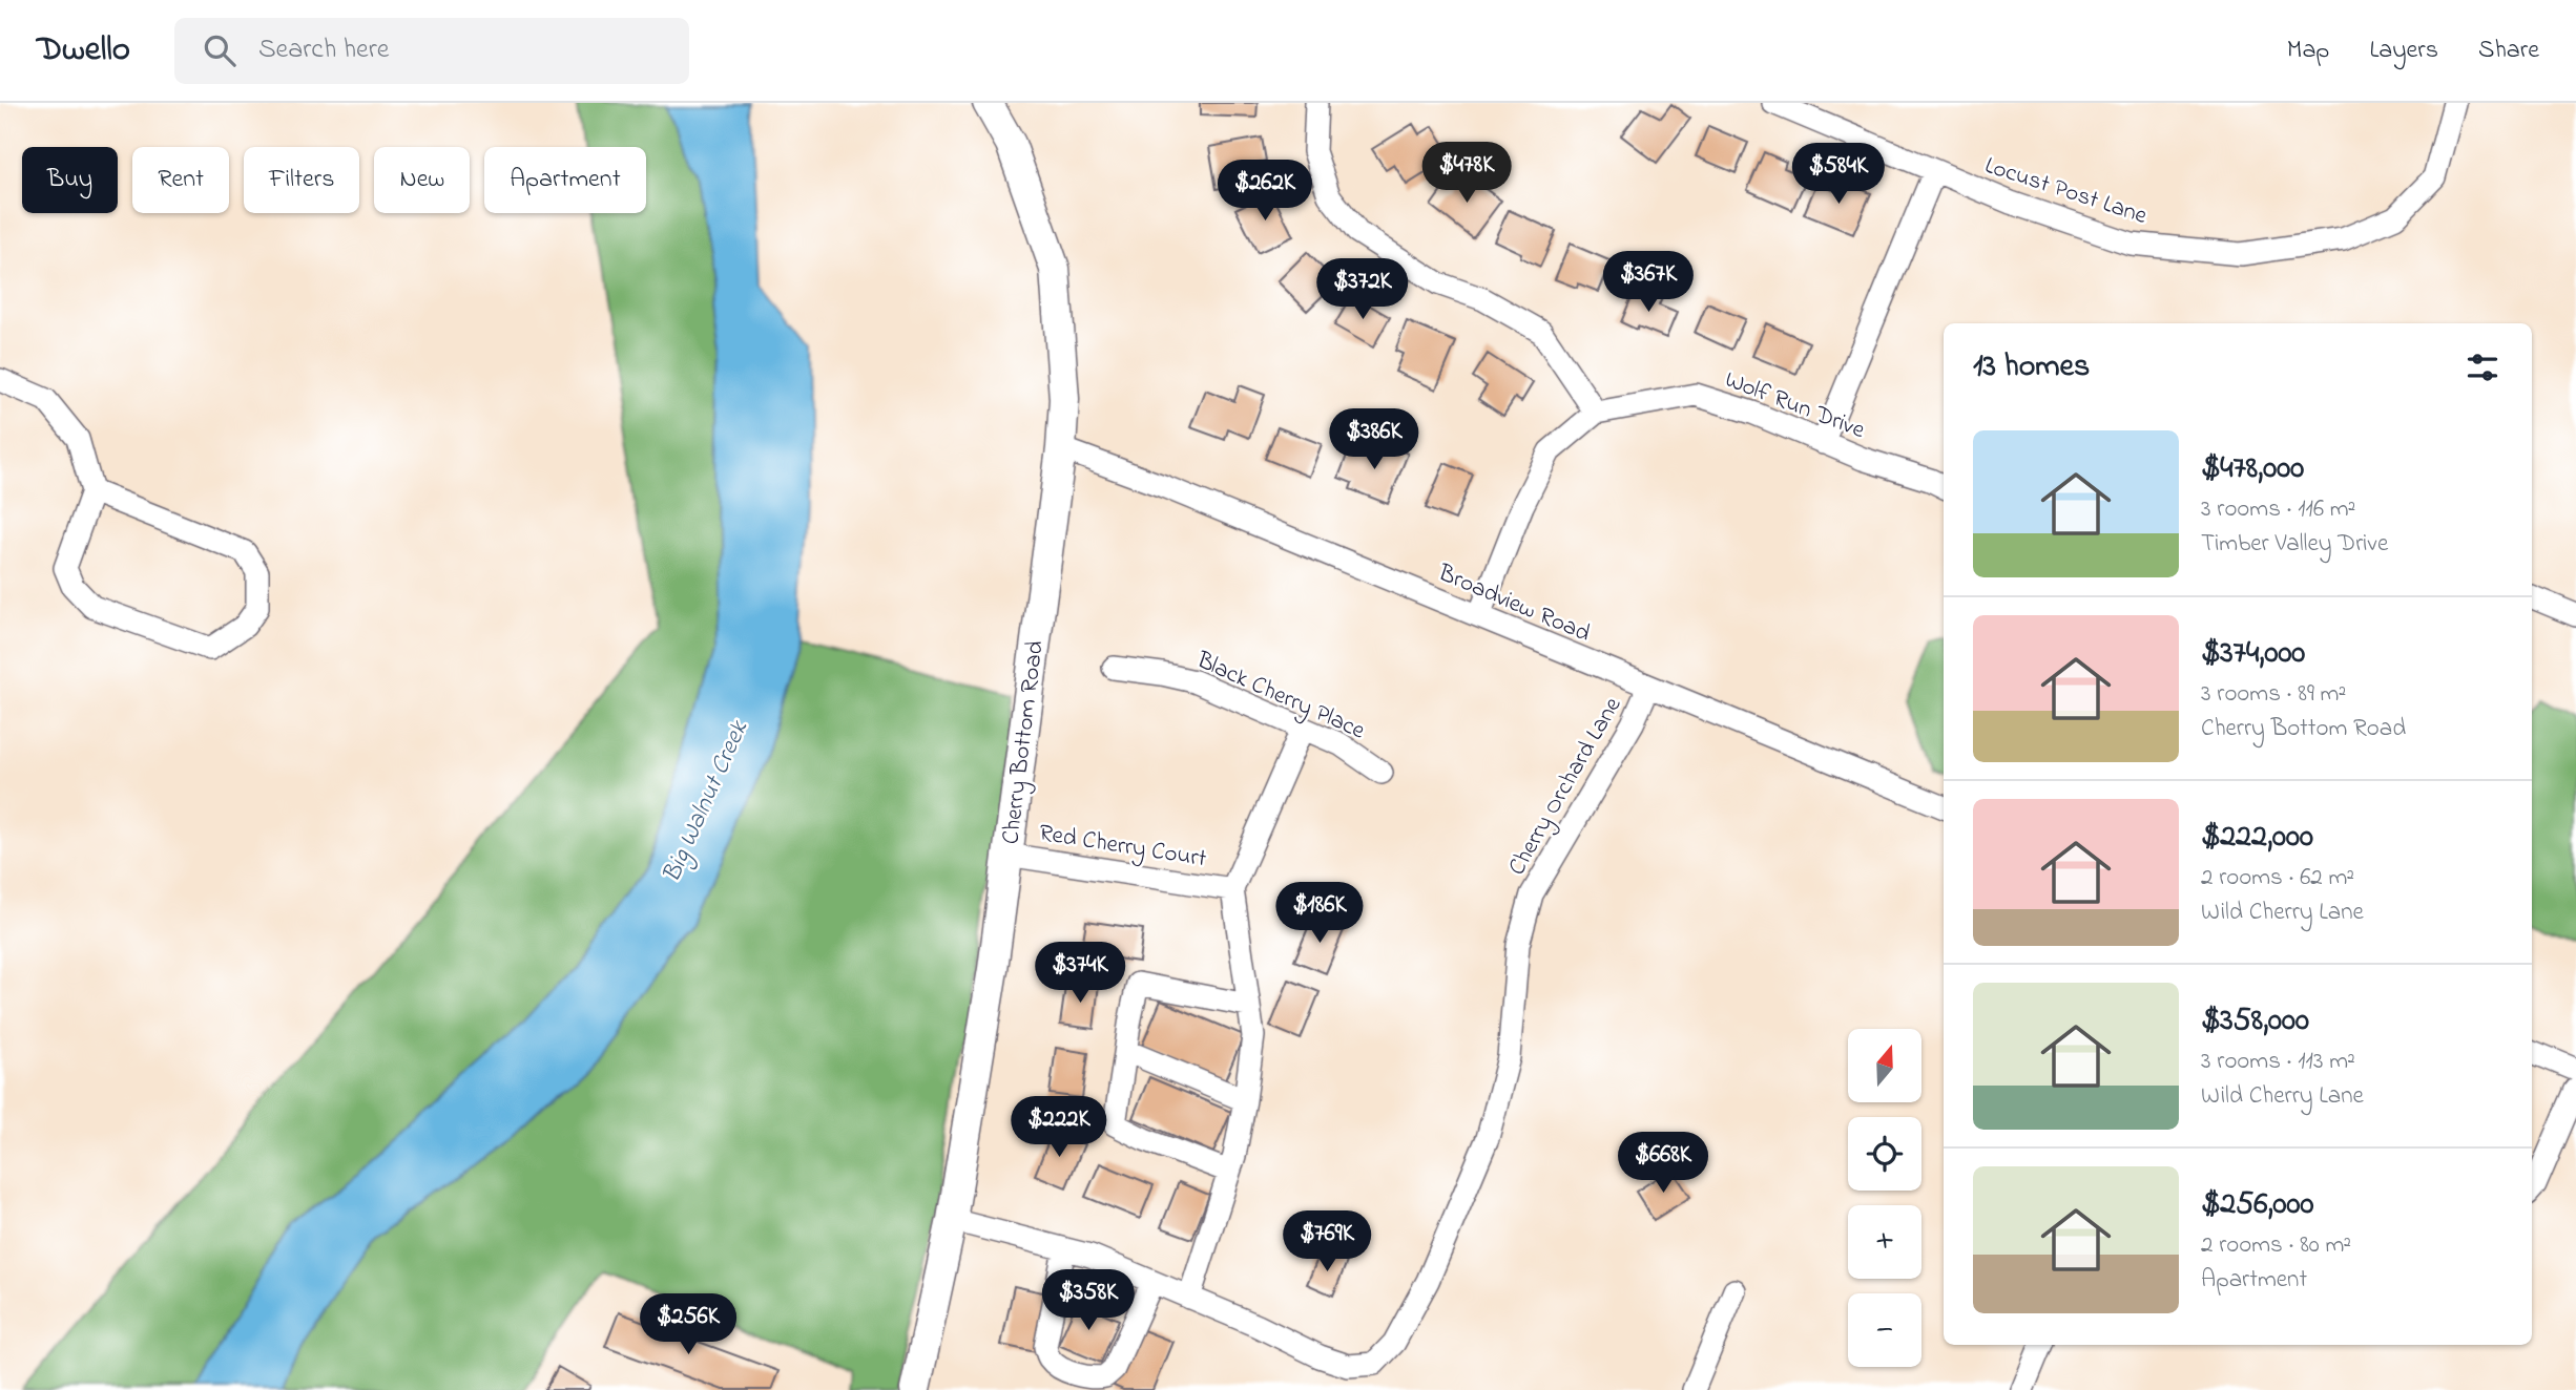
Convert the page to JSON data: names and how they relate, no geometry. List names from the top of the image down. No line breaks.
{"streets":{"main road":["Cherry Bottom Road"],"street":["Locust Post Lane","Wolf Run Drive","Broadview Road","Black Cherry Place","Cherry Orchard Lane","Red Cherry Court"]},"crossings":[["Wolf Run Drive","Broadview Road"],["Broadview Road","Cherry Bottom Road"],["Broadview Road","Cherry Orchard Lane"],["Black Cherry Place","Red Cherry Court"],["Cherry Bottom Road","Red Cherry Court"],["Cherry Orchard Lane","Red Cherry Court"]],"water":["Big Walnut Creek"],"north":"top","page":{"header":"Dwello","search":"Search here","nav":["Map","Layers","Share"],"price":["$478K","$584K","$262K","$367K","$372K","$386K","$186K","$374K","$222K","$668K","$769K","$358K","$256K"],"chip":["Buy","Rent","Filters","New","Apartment"],"heading":"13 homes","list":[{"name":"$478,000","note":"3 rooms · 116 m² · Timber Valley Drive"},{"name":"$374,000","note":"3 rooms · 89 m² · Cherry Bottom Road"},{"name":"$222,000","note":"2 rooms · 62 m² · Wild Cherry Lane"},{"name":"$358,000","note":"3 rooms · 113 m² · Wild Cherry Lane"},{"name":"$256,000","note":"2 rooms · 80 m² · Apartment"}],"map_buttons":["+","−"]}}
